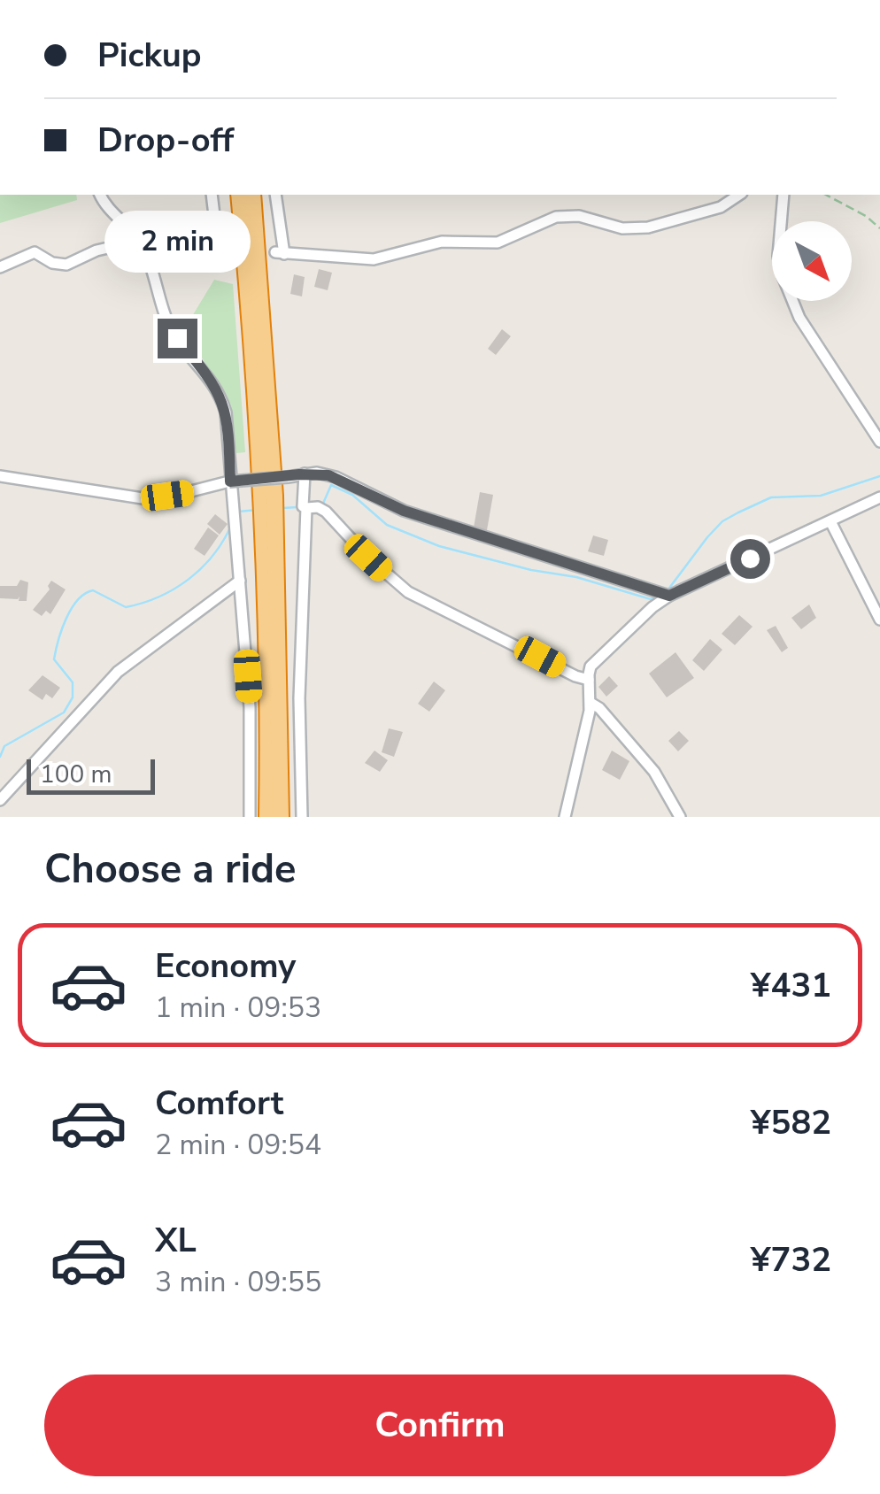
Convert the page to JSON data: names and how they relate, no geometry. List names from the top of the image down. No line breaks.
{"scale_bar":"100 m","north":"bottom right","page":{"banner":["Pickup","Drop-off"],"bubble":"2 min","scale":"100 m","heading":"Choose a ride","list":[{"name":"Economy","note":"1 min · 09:53","value":"¥431"},{"name":"Comfort","note":"2 min · 09:54","value":"¥582"},{"name":"XL","note":"3 min · 09:55","value":"¥732"}],"buttons":"Confirm"}}
